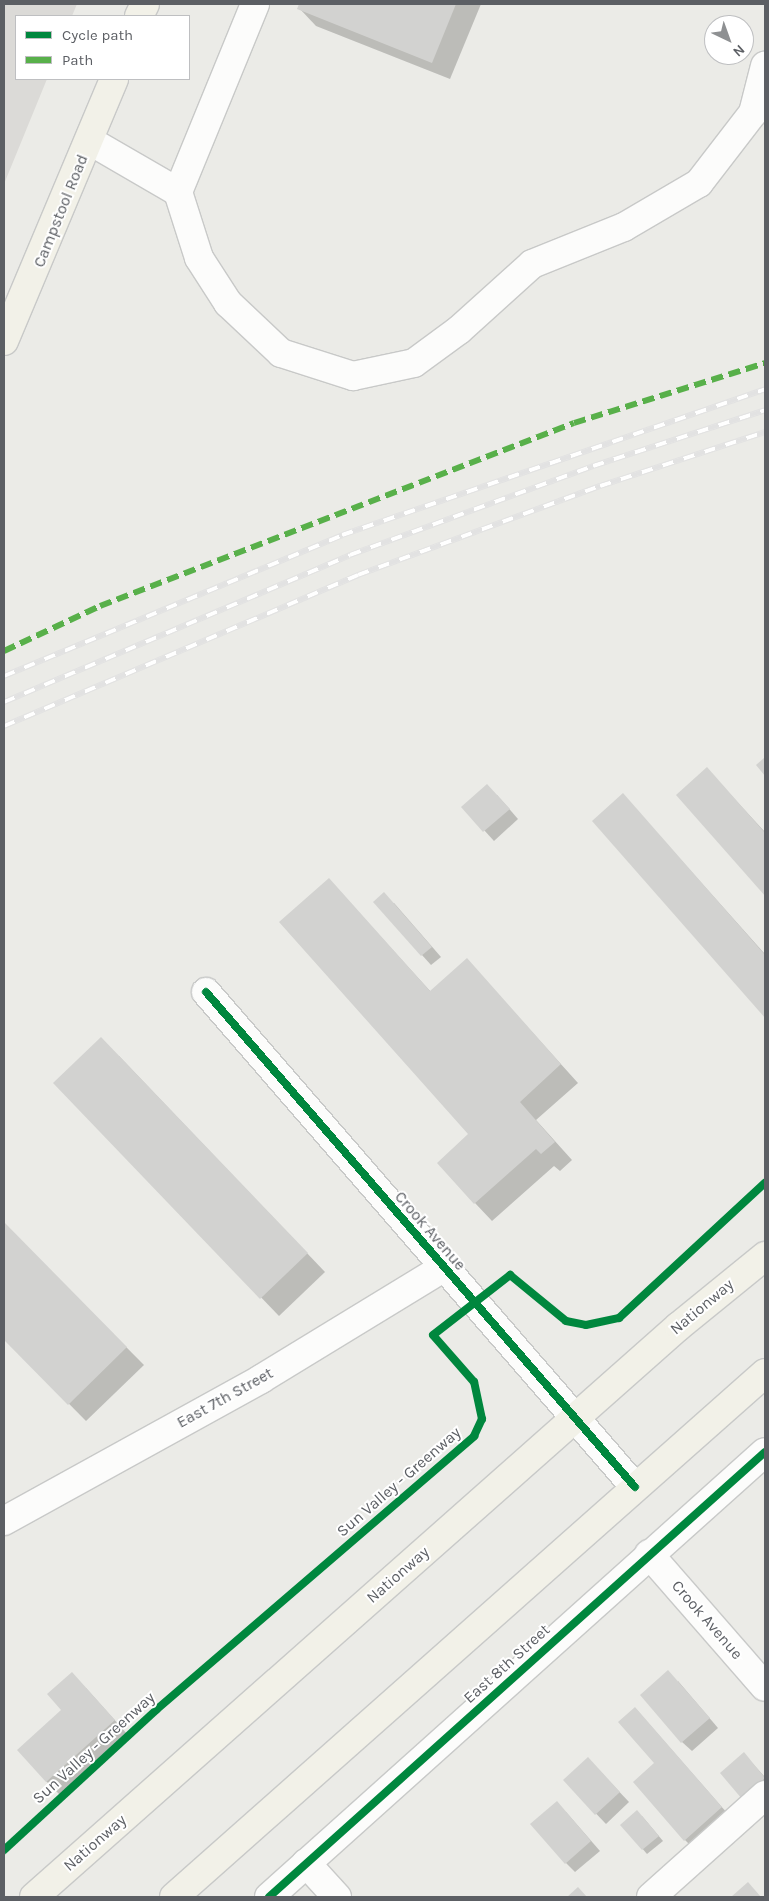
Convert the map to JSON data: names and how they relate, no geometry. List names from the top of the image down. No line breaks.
{"streets":{"main road":["Campstool Road","Nationway"],"street":["Crook Avenue","East 7th Street","East 8th Street"],"cycle path":["Sun Valley - Greenway"]},"crossings":[["Crook Avenue","Nationway"],["Crook Avenue","East 7th Street"],["Crook Avenue","East 8th Street"]],"legend":["Cycle path","Path"],"north":"bottom right"}
